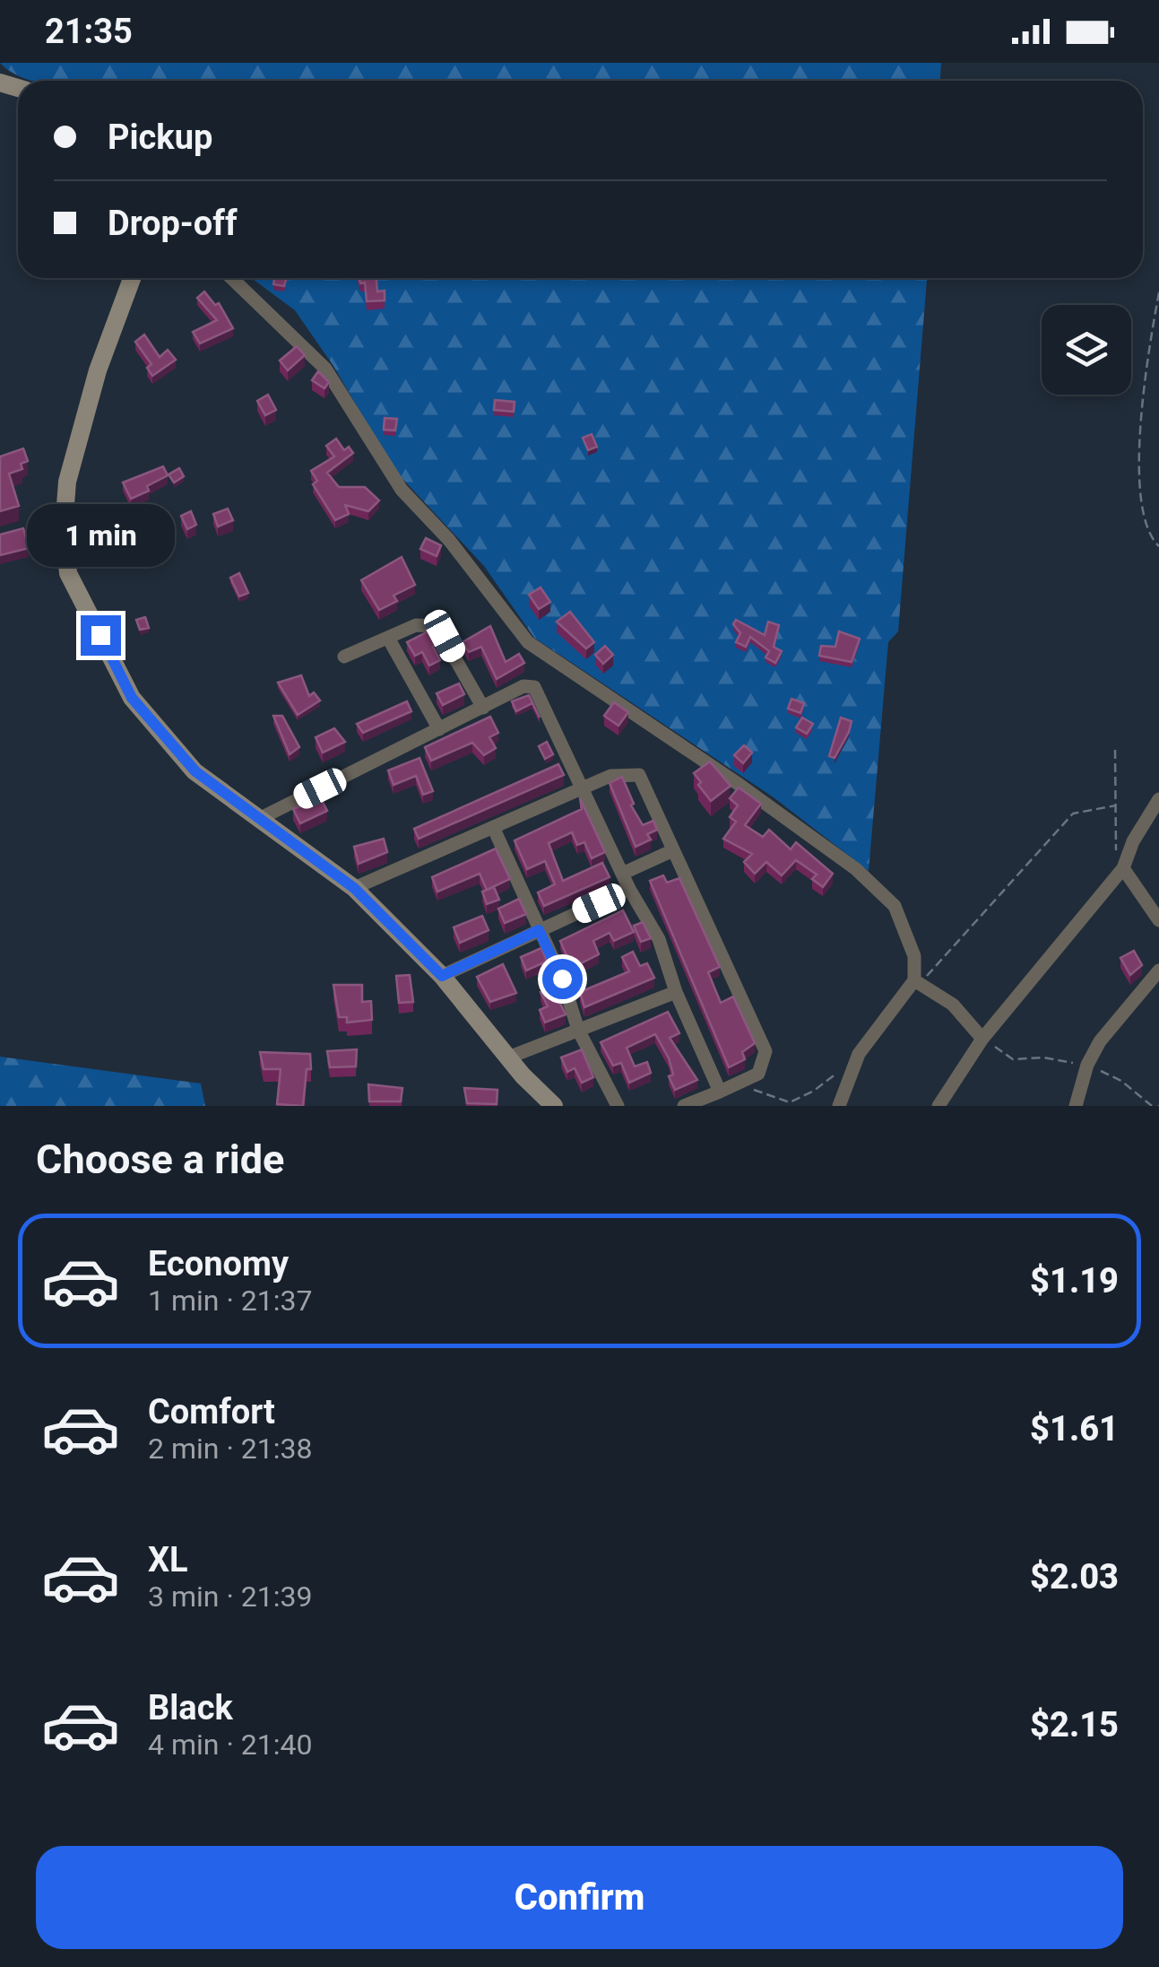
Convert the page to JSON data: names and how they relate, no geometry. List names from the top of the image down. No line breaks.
{"page":{"status":"21:35","banner":["Pickup","Drop-off"],"bubble":"1 min","heading":"Choose a ride","list":[{"name":"Economy","note":"1 min · 21:37","value":"$1.19"},{"name":"Comfort","note":"2 min · 21:38","value":"$1.61"},{"name":"XL","note":"3 min · 21:39","value":"$2.03"},{"name":"Black","note":"4 min · 21:40","value":"$2.15"}],"buttons":"Confirm"}}
